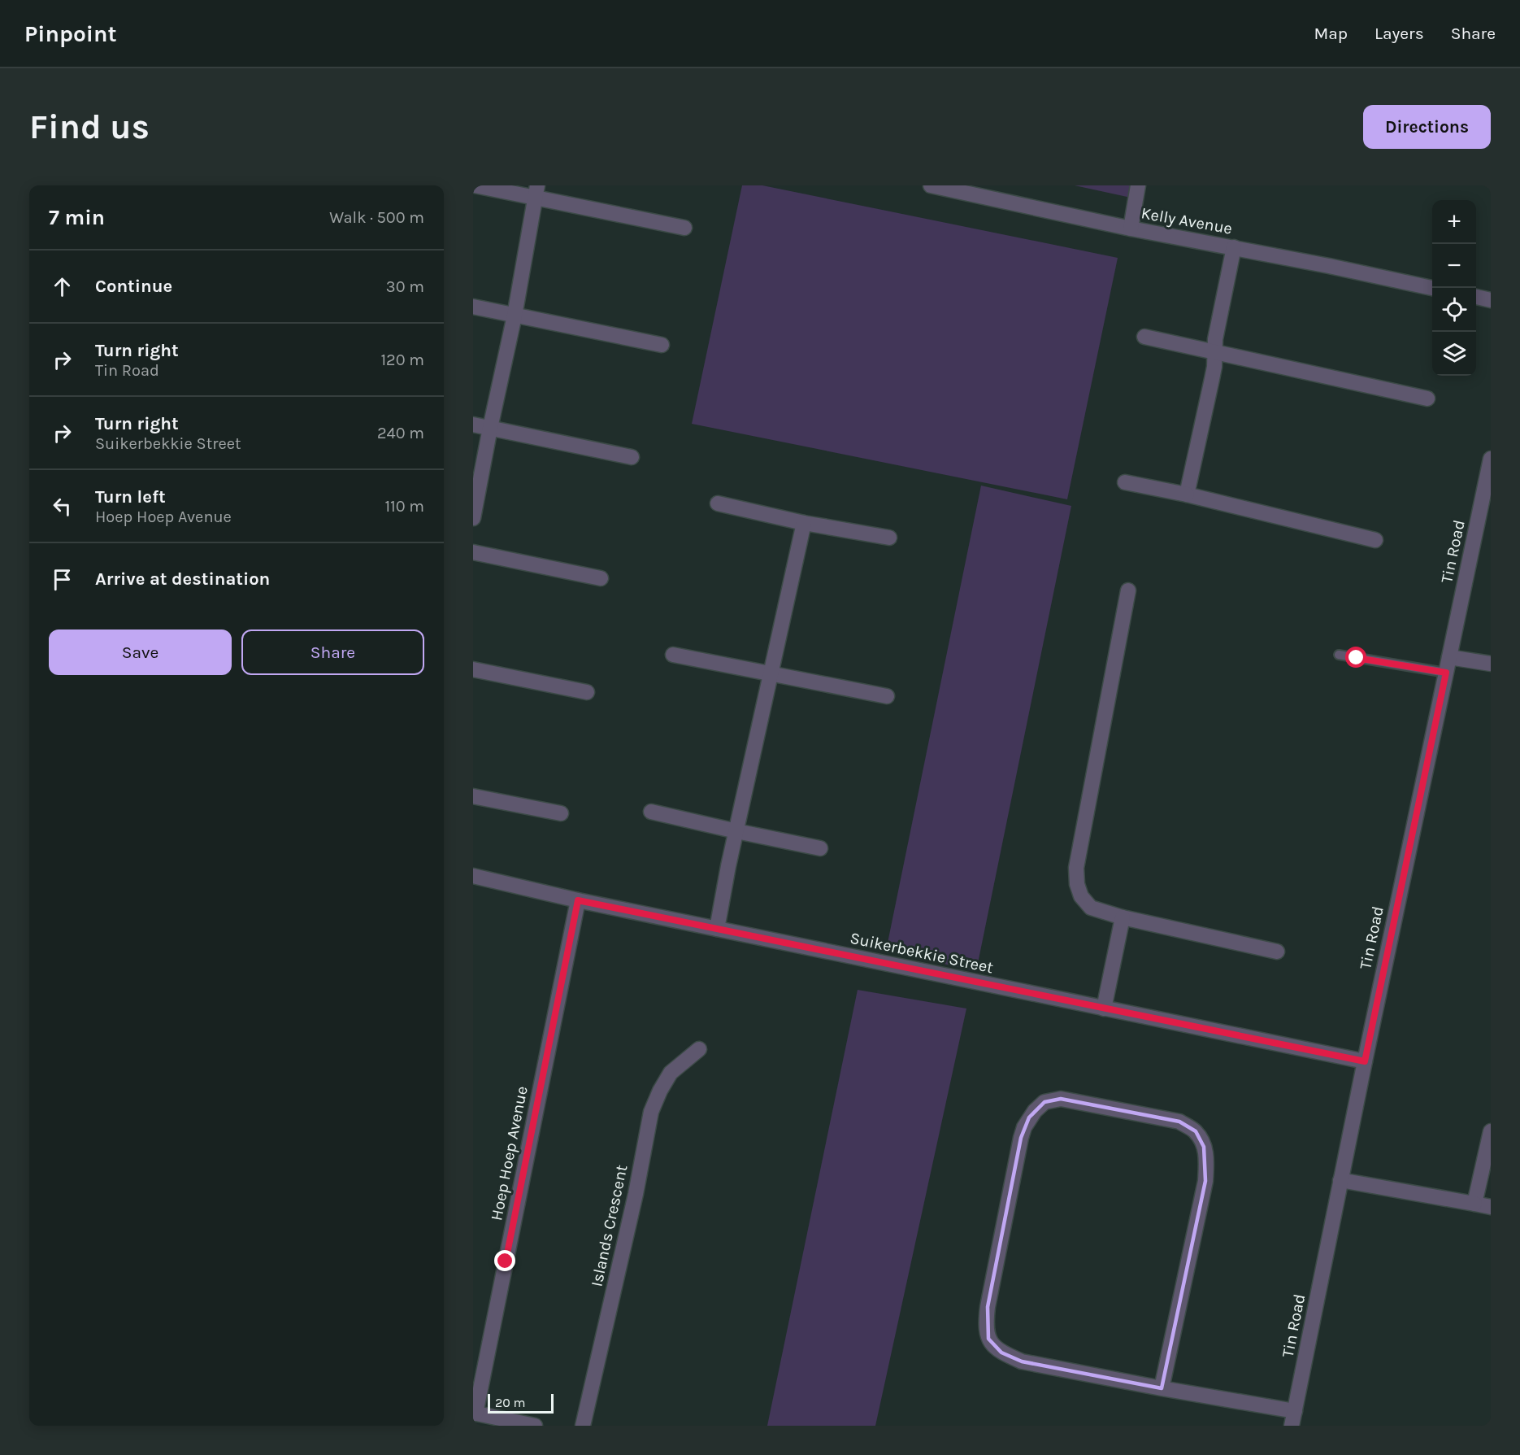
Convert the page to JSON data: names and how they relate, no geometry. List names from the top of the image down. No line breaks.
{"streets":{"street":["Kelly Avenue","Tin Road","Suikerbekkie Street","Hoep Hoep Avenue","Islands Crescent"]},"crossings":[["Tin Road","Suikerbekkie Street"],["Suikerbekkie Street","Hoep Hoep Avenue"]],"scale_bar":"20 m","page":{"header":"Pinpoint","nav":["Map","Layers","Share"],"buttons":["Directions",["Save","Share"]],"title":"Find us","heading":["7 min","Walk · 500 m"],"map_buttons":["+","−"],"list":[["Continue","30 m"],["Turn right","Tin Road","120 m"],["Turn right","Suikerbekkie Street","240 m"],["Turn left","Hoep Hoep Avenue","110 m"],"Arrive at destination"],"scale":"20 m"}}
